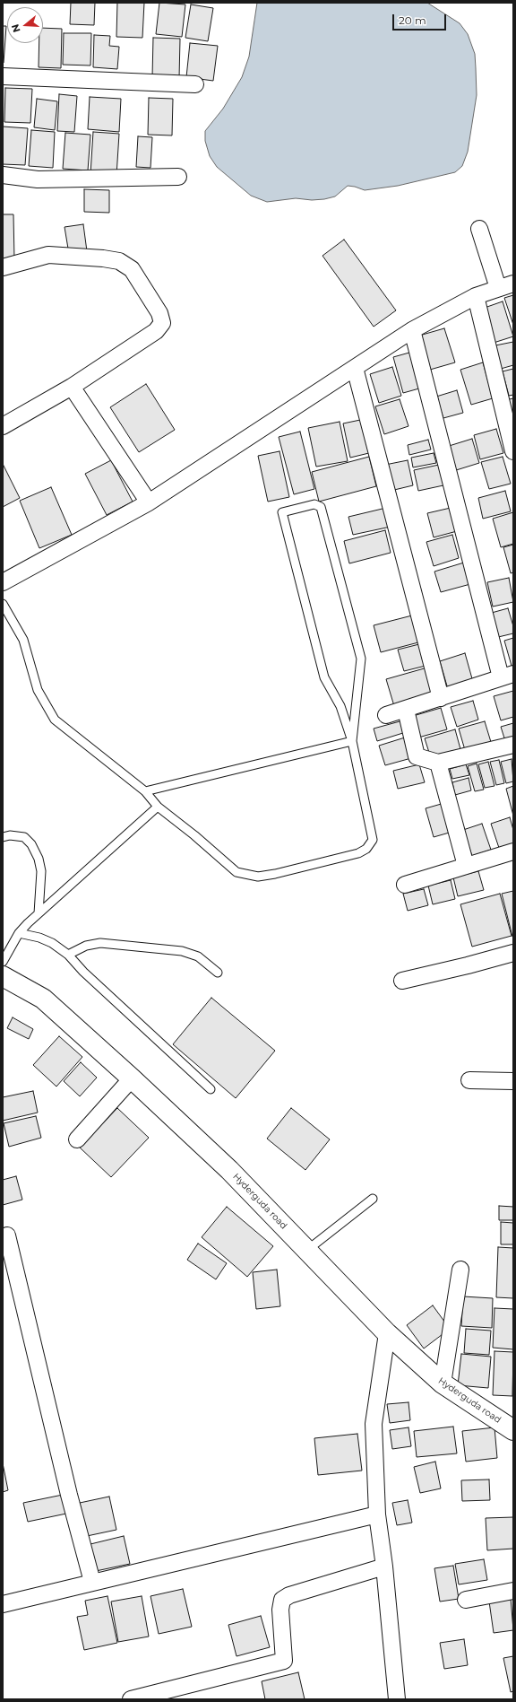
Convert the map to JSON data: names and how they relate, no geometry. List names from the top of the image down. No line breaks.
{"streets":{"street":["Hyderguda road"]},"scale_bar":"20 m","north":"left"}
